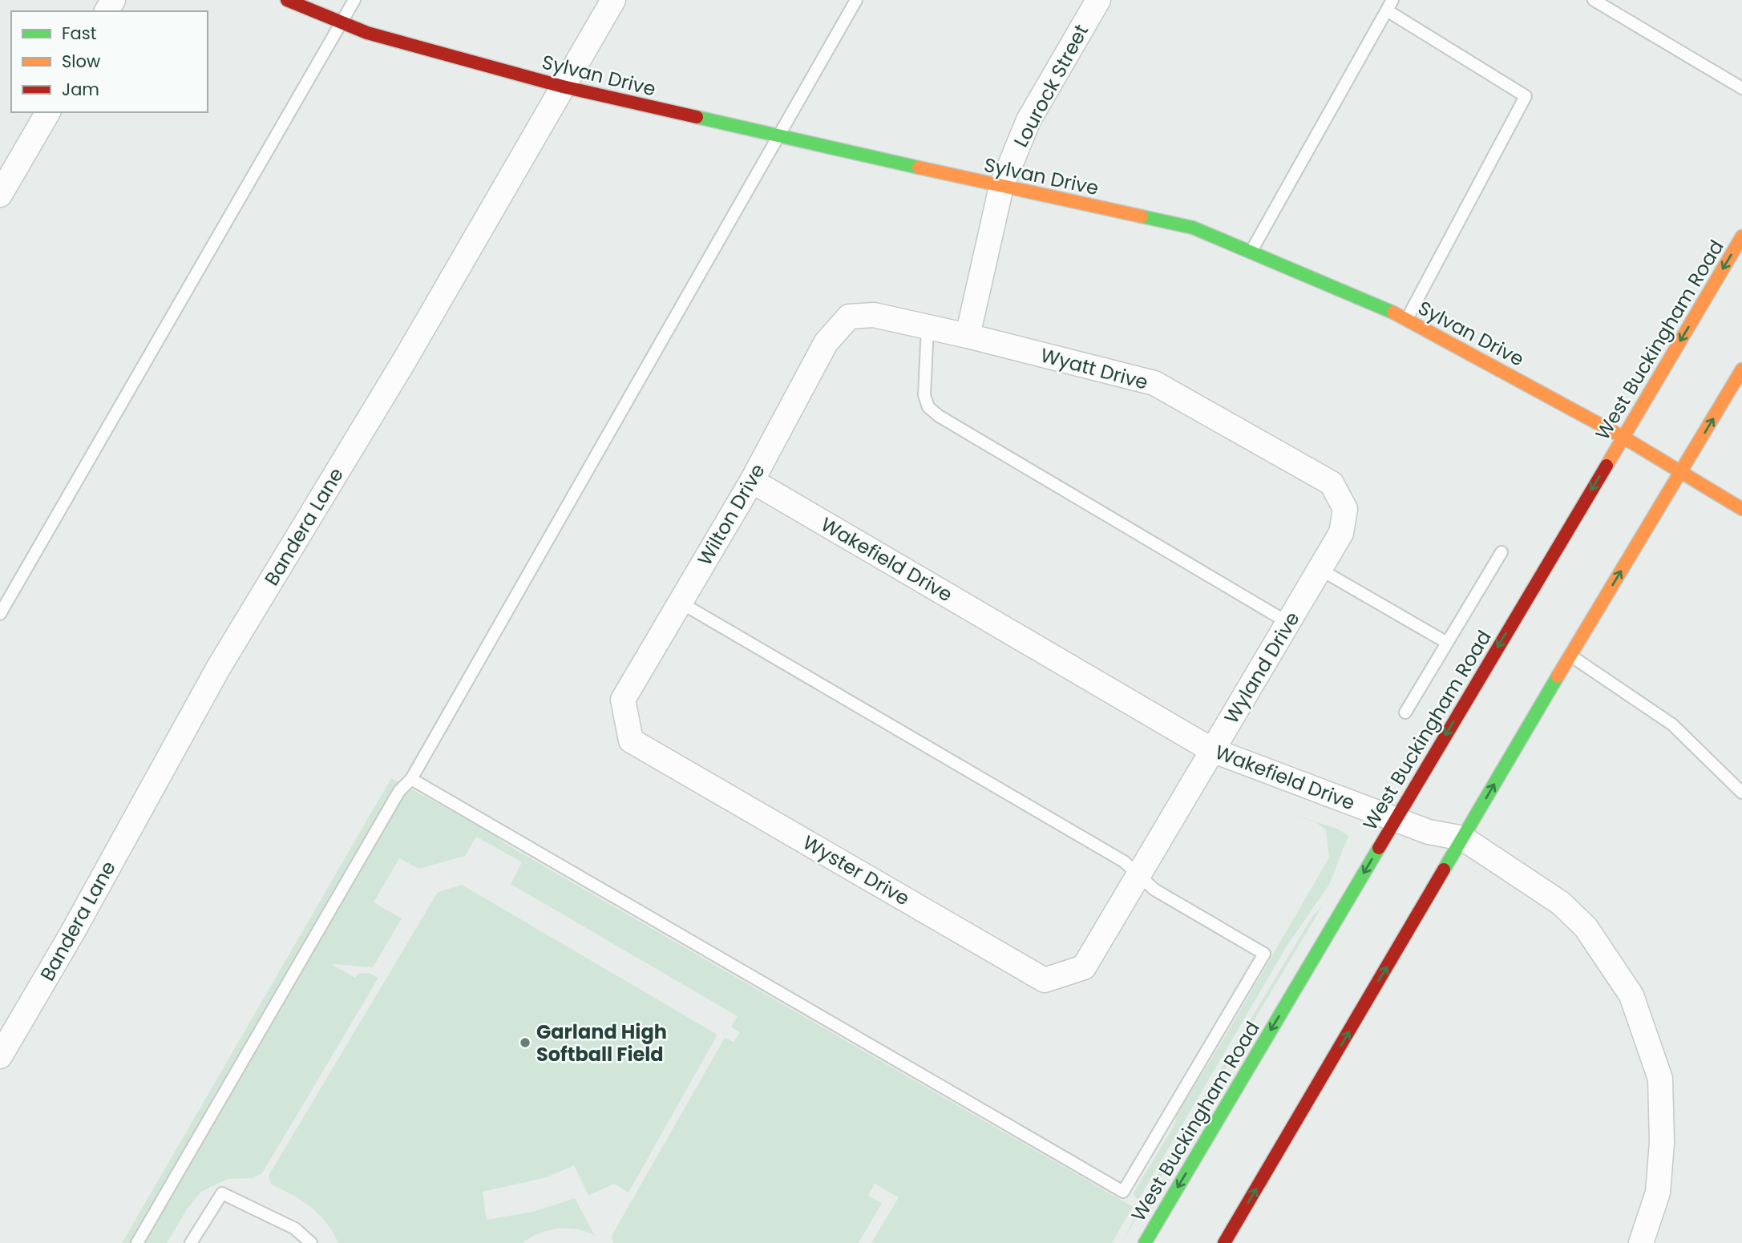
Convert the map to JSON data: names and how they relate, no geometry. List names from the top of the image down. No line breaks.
{"streets":{"main road":["Sylvan Drive","West Buckingham Road"],"street":["Lourock Street","Wyatt Drive","Wilton Drive","Bandera Lane","Wakefield Drive","Wyland Drive","Wyster Drive"]},"crossings":[["Sylvan Drive","Lourock Street"],["Sylvan Drive","West Buckingham Road"],["Sylvan Drive","Bandera Lane"],["Lourock Street","Wyatt Drive"],["West Buckingham Road","Wakefield Drive"],["Wyatt Drive","Wilton Drive"],["Wyatt Drive","Wyland Drive"],["Wilton Drive","Wakefield Drive"],["Wilton Drive","Wyster Drive"],["Wakefield Drive","Wyland Drive"],["Wyland Drive","Wyster Drive"]],"places":["Garland High Softball Field"],"legend":["Fast","Slow","Jam"]}
